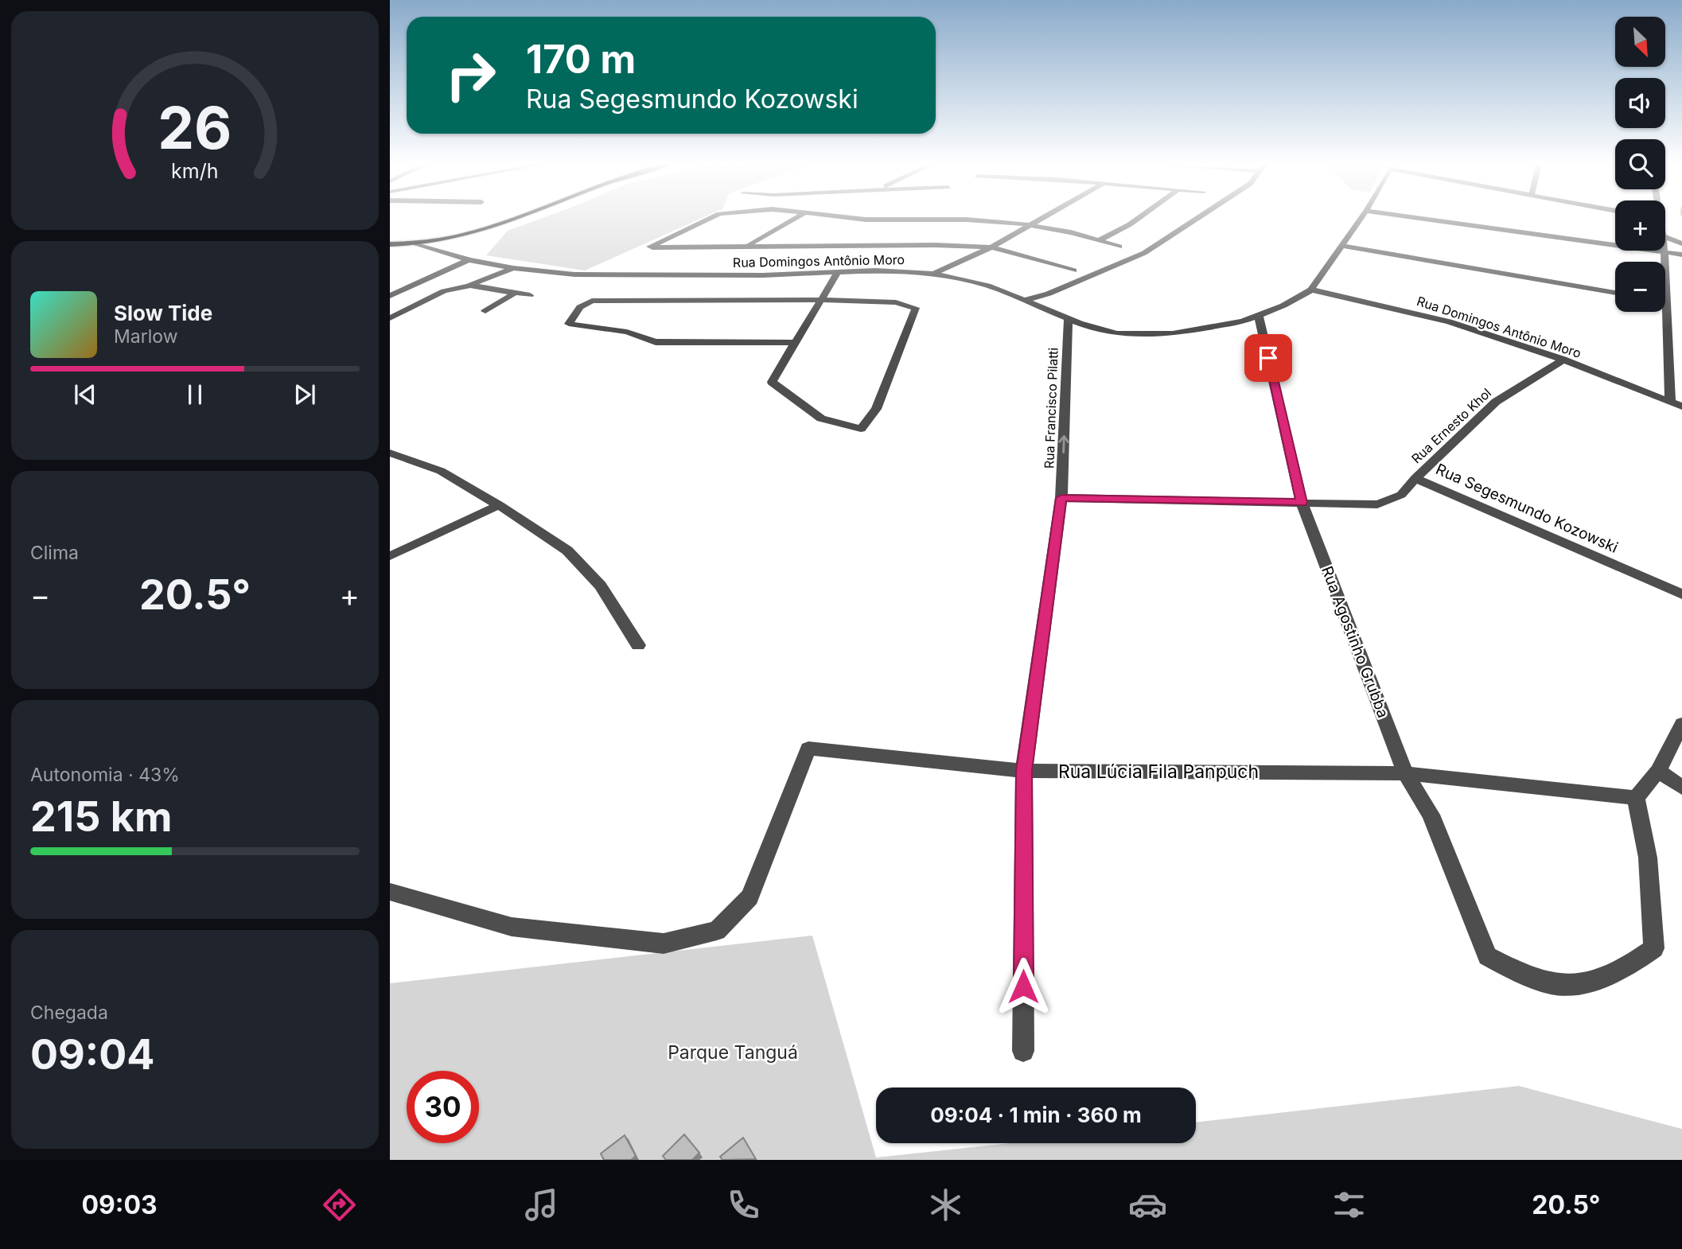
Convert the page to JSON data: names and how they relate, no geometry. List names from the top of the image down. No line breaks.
{"streets":{"main road":["Rua Domingos Antônio Moro"],"street":["Rua Francisco Pilatti","Rua Ernesto Khol","Rua Segesmundo Kozowski","Rua Agostinho Grubba","Rua Lúcia Fila Panpuch"]},"crossings":[["Rua Domingos Antônio Moro","Rua Francisco Pilatti"],["Rua Domingos Antônio Moro","Rua Ernesto Khol"],["Rua Domingos Antônio Moro","Rua Agostinho Grubba"],["Rua Francisco Pilatti","Rua Segesmundo Kozowski"],["Rua Francisco Pilatti","Rua Lúcia Fila Panpuch"],["Rua Ernesto Khol","Rua Segesmundo Kozowski"],["Rua Segesmundo Kozowski","Rua Agostinho Grubba"],["Rua Agostinho Grubba","Rua Lúcia Fila Panpuch"]],"parks":["Parque Tanguá"],"north":"bottom right","page":{"map_buttons":["+","−"],"turn":["170 m","Rua Segesmundo Kozowski"],"song":["Slow Tide","Marlow"],"tile":["Clima",["Autonomia · 43%","215 km"],["Chegada","09:04"]],"heat":["−","20.5°","+"],"limit":"30","trip":"09:04 · 1 min · 360 m","tabs":["09:03","20.5°"],"gauge":["26","km/h"]}}
